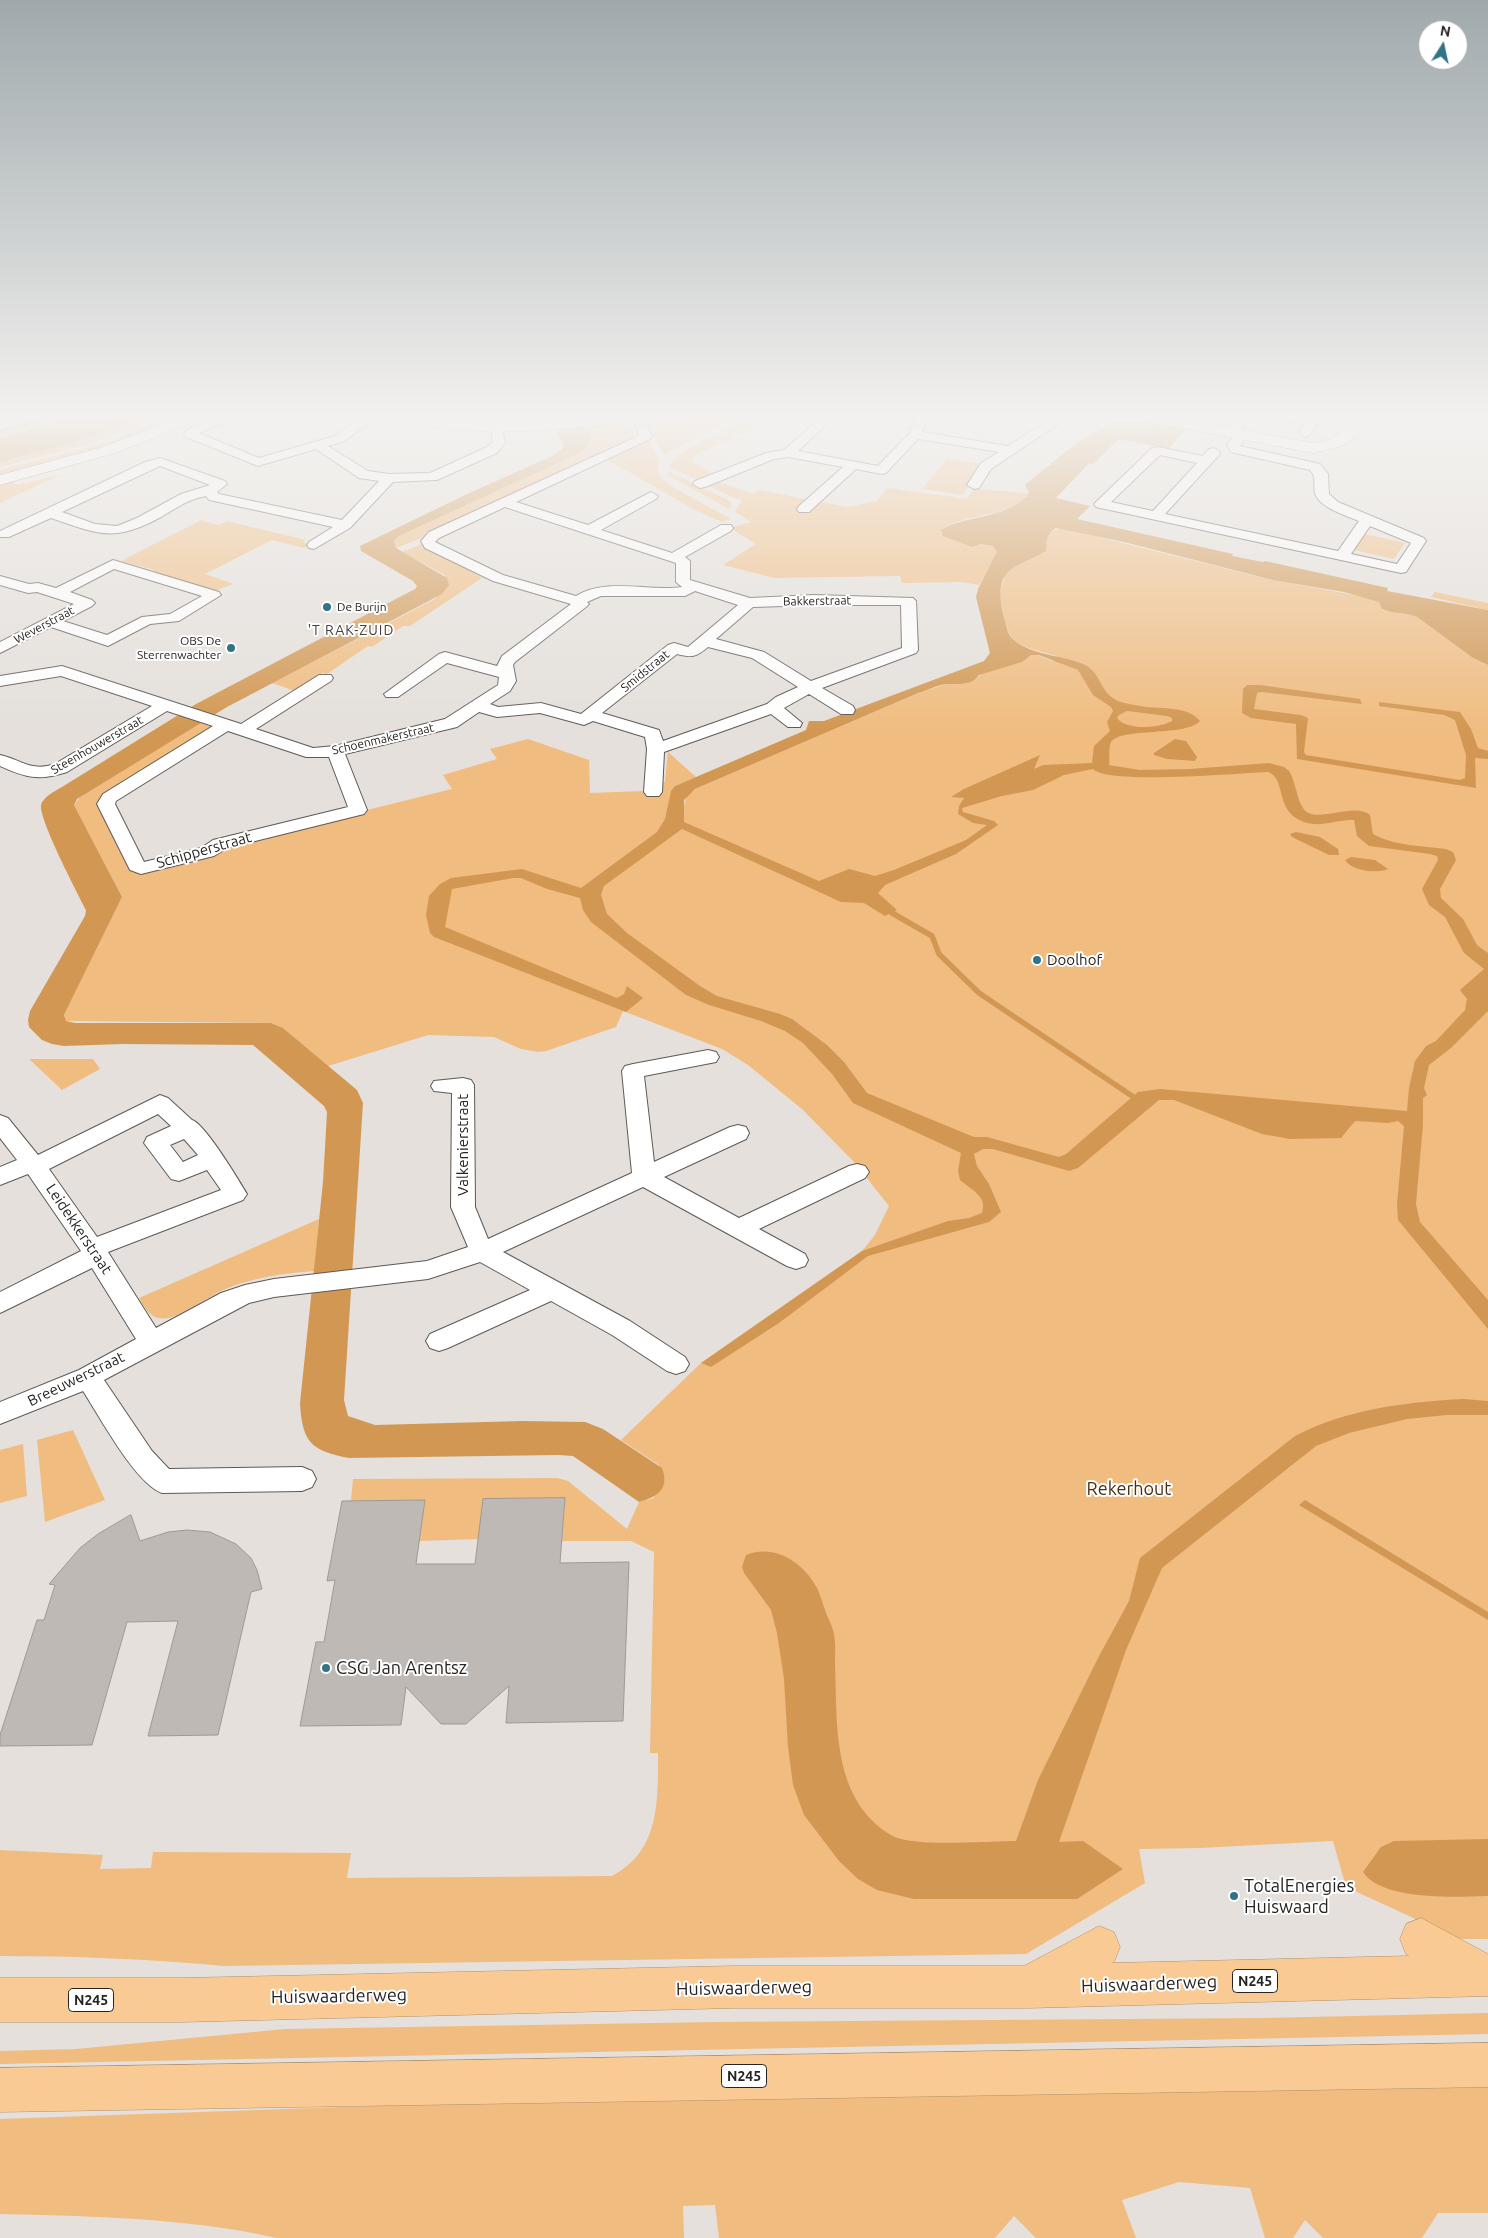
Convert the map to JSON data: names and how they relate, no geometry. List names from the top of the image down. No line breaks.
{"streets":{"highway":["N245","Huiswaarderweg"],"street":["Bakkerstraat","Weverstraat","Smidstraat","Schoenmakerstraat","Steenhouwerstraat","Schipperstraat","Valkenierstraat","Leidekkerstraat","Breeuwerstraat"]},"crossings":[["Bakkerstraat","Smidstraat"],["Schoenmakerstraat","Steenhouwerstraat"],["Schoenmakerstraat","Schipperstraat"],["Leidekkerstraat","Breeuwerstraat"]],"districts":["'T RAK-ZUID"],"parks":["Rekerhout"],"places":["De Burijn","OBS De Sterrenwachter","Doolhof","CSG Jan Arentsz","TotalEnergies Huiswaard"],"north":"top"}
